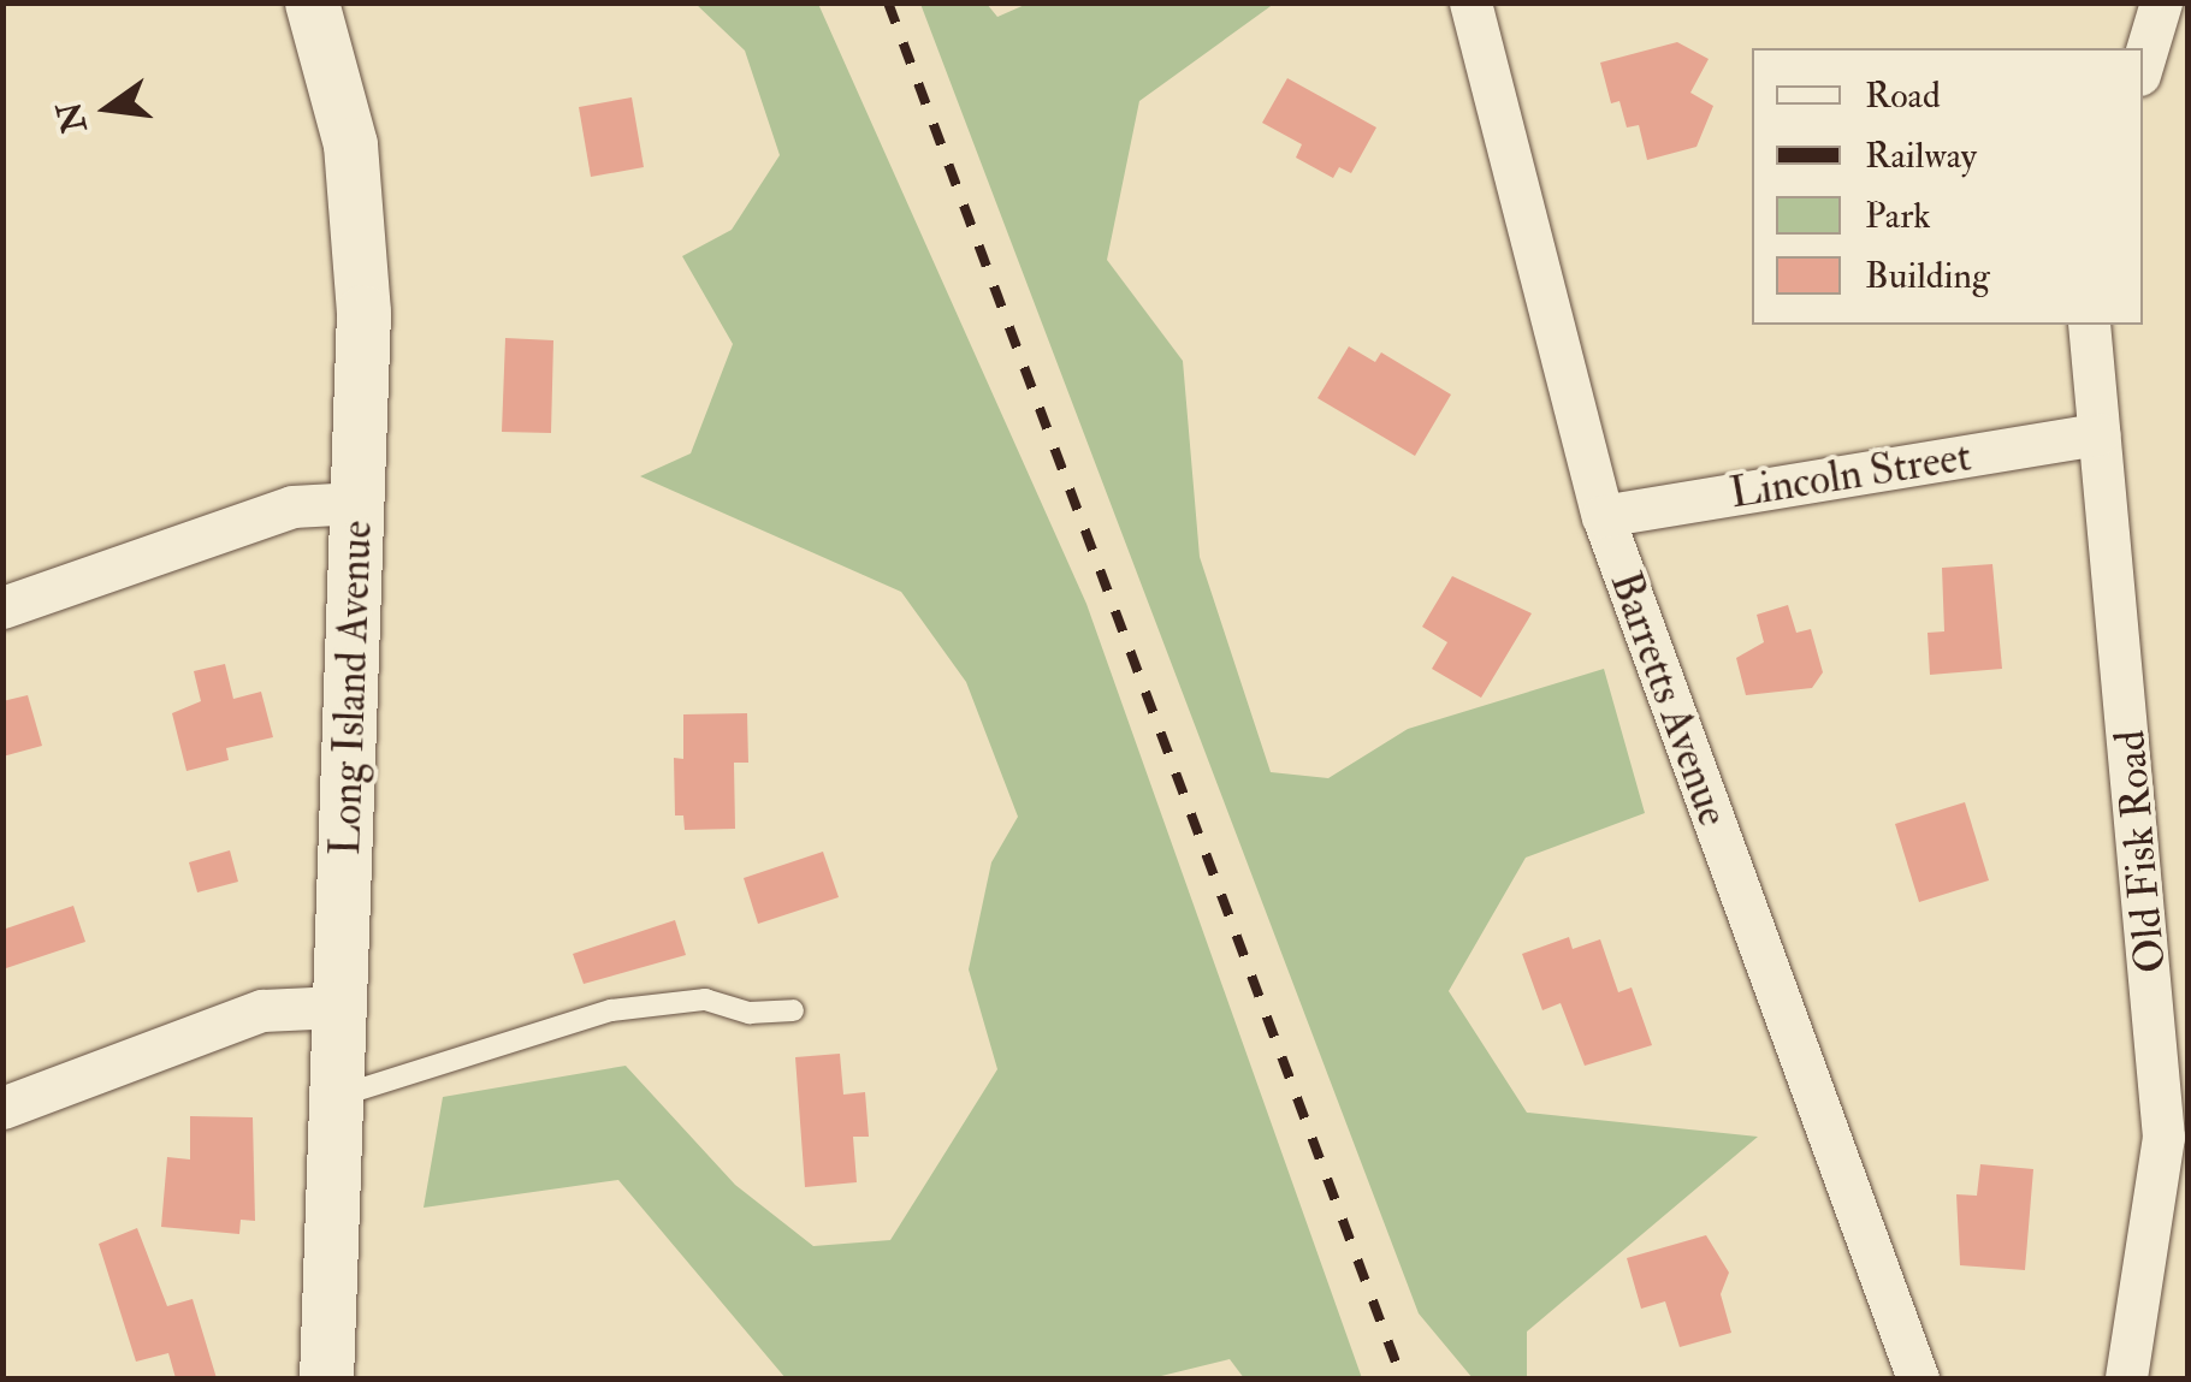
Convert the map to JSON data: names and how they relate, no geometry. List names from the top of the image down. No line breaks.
{"streets":{"street":["Lincoln Street","Long Island Avenue","Barretts Avenue","Old Fisk Road"]},"crossings":[["Lincoln Street","Barretts Avenue"],["Lincoln Street","Old Fisk Road"]],"legend":["Road","Railway","Park","Building"],"north":"left"}
